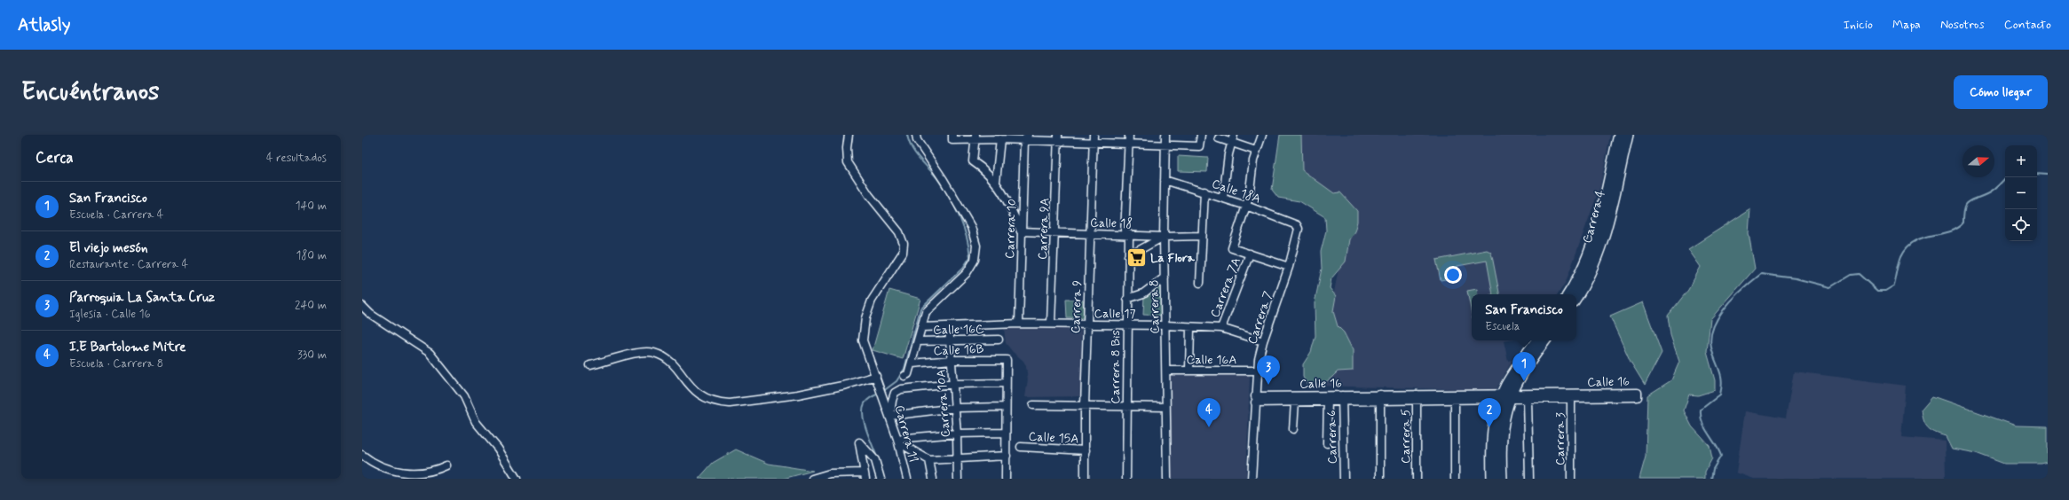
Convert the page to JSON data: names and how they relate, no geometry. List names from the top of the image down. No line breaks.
{"streets":{"main road":["Carrera 4"],"street":["Calle 18A","Calle 18","Carrera 10","Carrera 9A","Carrera 7A","Carrera 9","Carrera 8","Calle 17","Carrera 7","Calle 16C","Calle 16B","Calle 16A","Carrera 8 Bis","Calle 16","Carrera 10A","Carrera 11","Carrera 5","Calle 15A","Carrera 6","Carrera 3"]},"crossings":[["Calle 18A","Carrera 7A"],["Calle 18A","Carrera 8"],["Calle 18A","Carrera 7"],["Calle 18","Carrera 10"],["Calle 18","Carrera 9A"],["Calle 18","Carrera 9"],["Calle 18","Carrera 8"],["Calle 18","Carrera 8 Bis"],["Carrera 10","Calle 17"],["Carrera 9A","Calle 17"],["Carrera 7A","Calle 17"],["Carrera 9","Calle 17"],["Carrera 9","Calle 15A"],["Carrera 8","Calle 17"],["Carrera 8","Calle 16A"],["Calle 17","Carrera 7"],["Calle 17","Carrera 8 Bis"],["Calle 17","Carrera 10A"],["Carrera 7","Calle 16A"],["Carrera 7","Calle 16"],["Calle 16C","Carrera 10A"],["Calle 16B","Carrera 10A"],["Calle 16","Carrera 5"],["Calle 16","Carrera 6"],["Calle 16","Carrera 3"]],"places":{"supermarket":["La Flora"]},"north":"right","page":{"header":"Atlasly","nav":["Inicio","Mapa","Nosotros","Contacto"],"buttons":"Cómo llegar","title":"Encuéntranos","heading":["Cerca","4 resultados"],"map_buttons":["+","−"],"list":[{"mark":"1","name":"San Francisco","note":"Escuela · Carrera 4","value":"140 m"},{"mark":"2","name":"El viejo mesón","note":"Restaurante · Carrera 4","value":"180 m"},{"mark":"3","name":"Parroquia La Santa Cruz","note":"Iglesia · Calle 16","value":"240 m"},{"mark":"4","name":"I.E Bartolome Mitre","note":"Escuela · Carrera 8","value":"330 m"}],"popup":["San Francisco","Escuela"],"pins":["1","3","2","4"]}}
